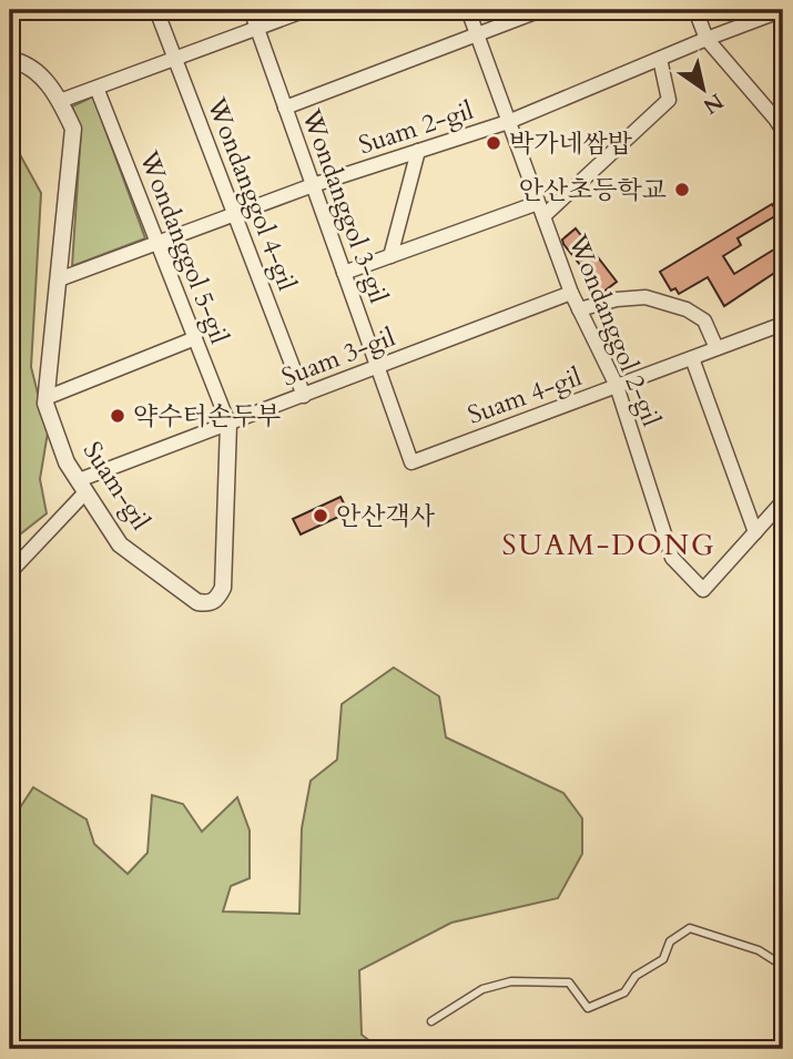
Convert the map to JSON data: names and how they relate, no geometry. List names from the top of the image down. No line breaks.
{"streets":{"street":["Suam 2-gil","Wondanggol 4-gil","Wondanggol 3-gil","Wondanggol 5-gil","Wondanggol 2-gil","Suam 3-gil","Suam 4-gil","Suam-gil"]},"crossings":[["Suam 2-gil","Wondanggol 4-gil"],["Suam 2-gil","Wondanggol 3-gil"],["Suam 2-gil","Wondanggol 5-gil"],["Suam 2-gil","Wondanggol 2-gil"],["Suam 2-gil","Suam-gil"],["Wondanggol 4-gil","Suam 3-gil"],["Wondanggol 3-gil","Suam 3-gil"],["Wondanggol 3-gil","Suam 4-gil"],["Wondanggol 5-gil","Suam 3-gil"],["Wondanggol 5-gil","Suam-gil"],["Wondanggol 2-gil","Suam 3-gil"],["Wondanggol 2-gil","Suam 4-gil"],["Suam 3-gil","Suam-gil"]],"districts":["SUAM-DONG"],"places":["박가네쌈밥","안산초등학교","약수터손두부","안산객사"],"north":"bottom right"}
